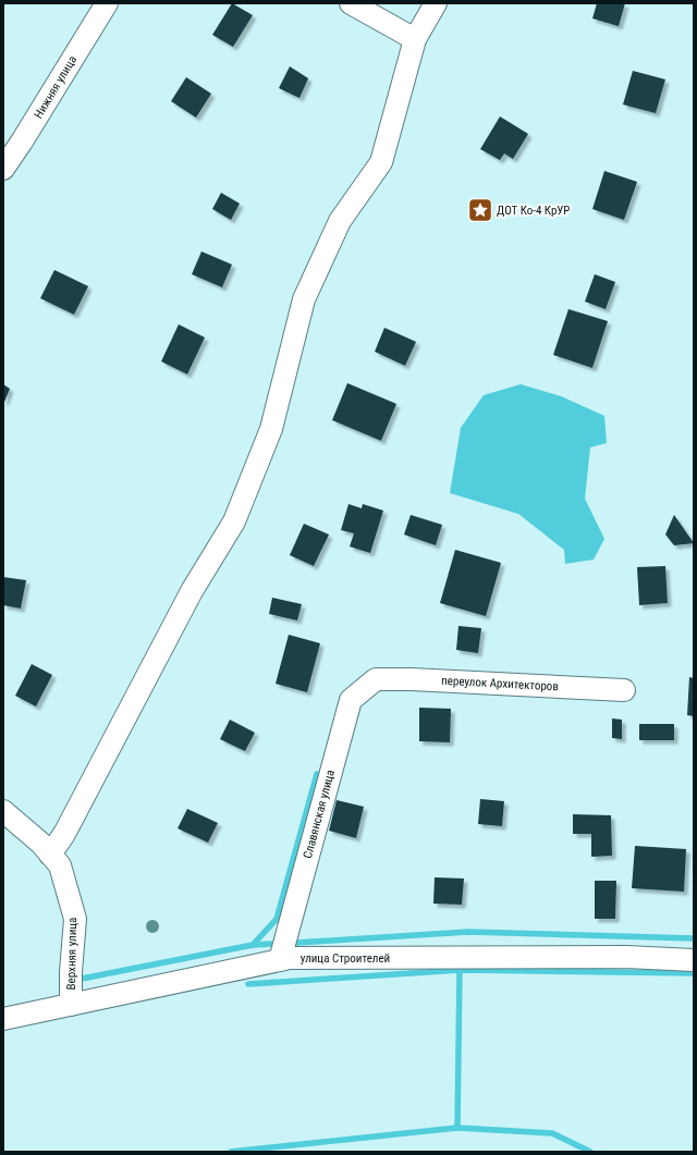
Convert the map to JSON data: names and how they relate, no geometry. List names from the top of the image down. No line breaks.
{"streets":{"street":["Нижняя улица","переулок Архитекторов","Славянская улица","Верхняя улица","улица Строителей"]},"crossings":[["переулок Архитекторов","Славянская улица"],["Славянская улица","улица Строителей"],["Верхняя улица","улица Строителей"]],"places":{"place":["ДОТ Ко-4 КрУР"]}}
